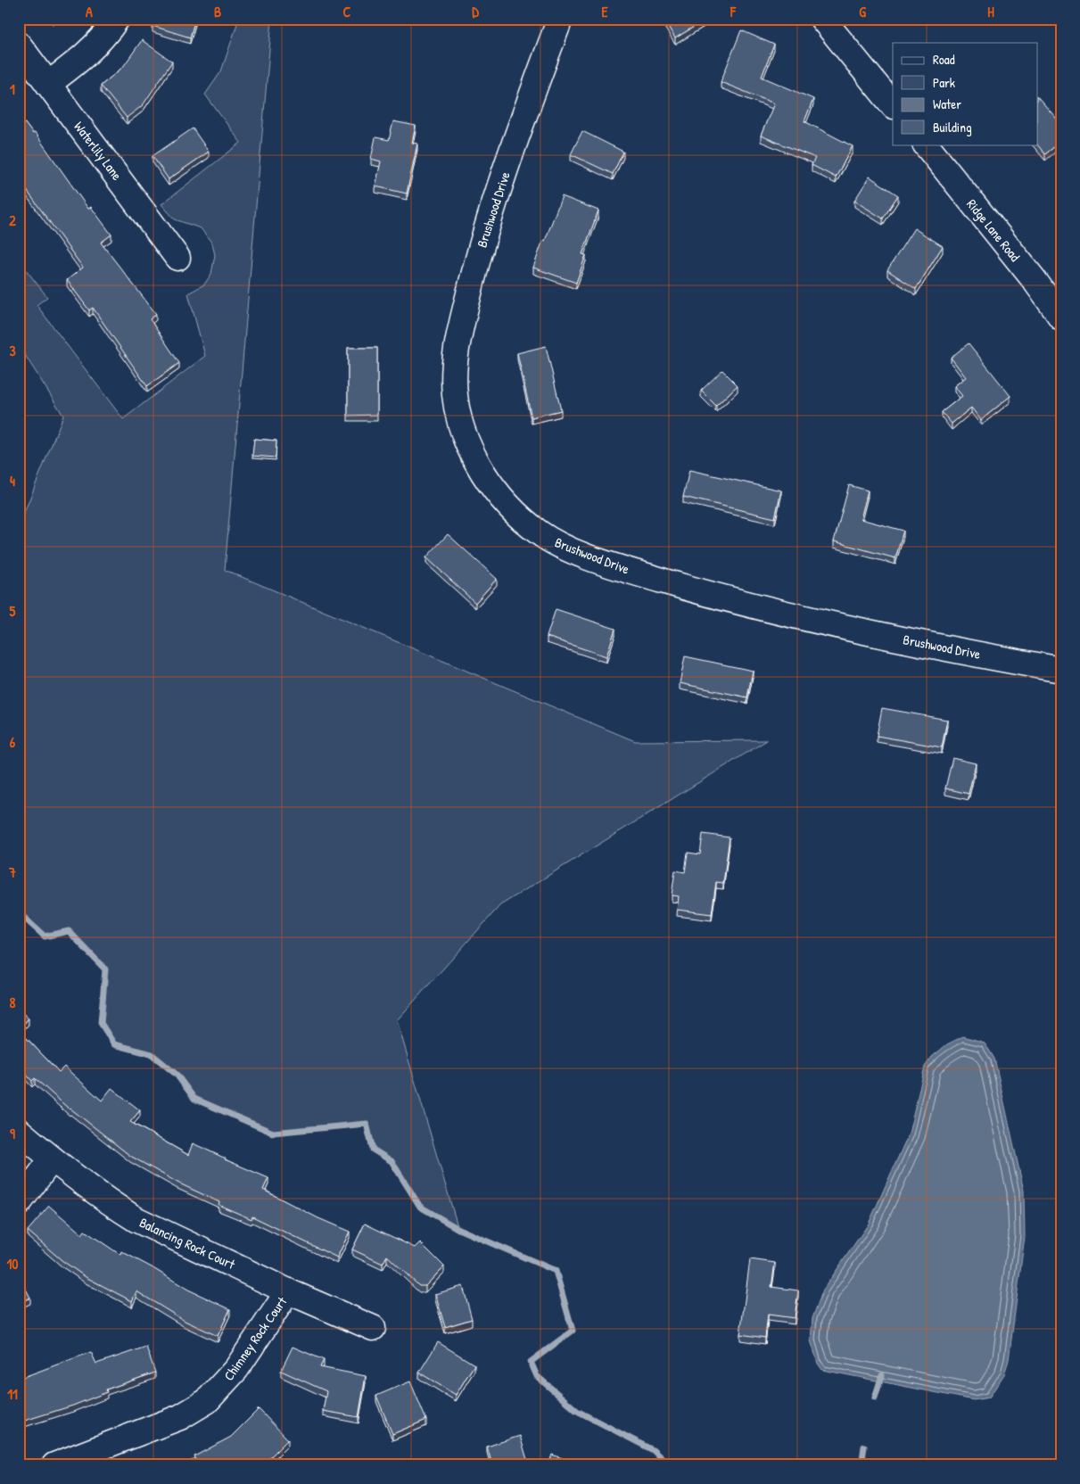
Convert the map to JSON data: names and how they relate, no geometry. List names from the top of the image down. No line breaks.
{"streets":{"street":["Waterlily Lane","Brushwood Drive","Ridge Lane Road","Balancing Rock Court","Chimney Rock Court"]},"crossings":[["Balancing Rock Court","Chimney Rock Court"]],"legend":["Road","Park","Water","Building"],"grid":{"columns":["A","B","C","D","E","F","G","H"],"rows":["1","2","3","4","5","6","7","8","9","10","11"]}}
